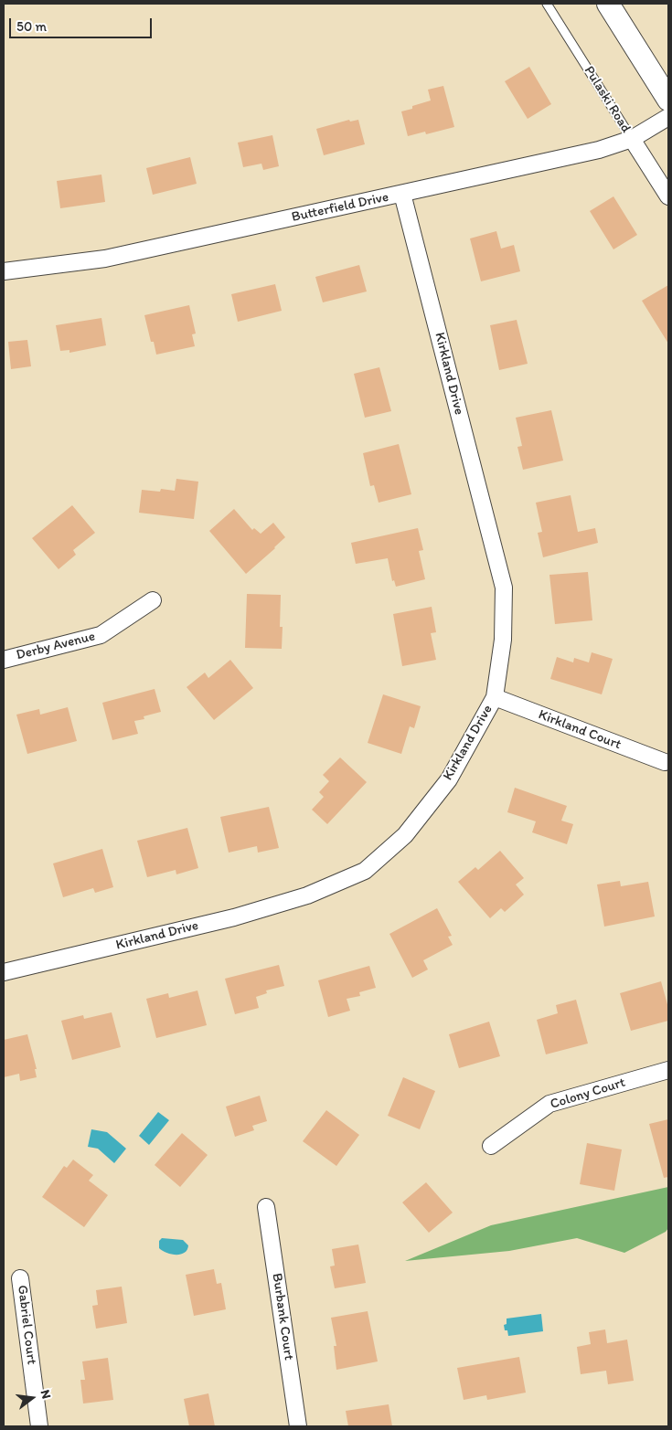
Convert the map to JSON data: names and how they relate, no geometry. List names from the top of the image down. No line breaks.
{"streets":{"street":["Pulaski Road","Butterfield Drive","Kirkland Drive","Derby Avenue","Kirkland Court","Colony Court","Burbank Court","Gabriel Court"]},"crossings":[["Pulaski Road","Butterfield Drive"],["Butterfield Drive","Kirkland Drive"],["Kirkland Drive","Kirkland Court"]],"scale_bar":"50 m","north":"right"}
